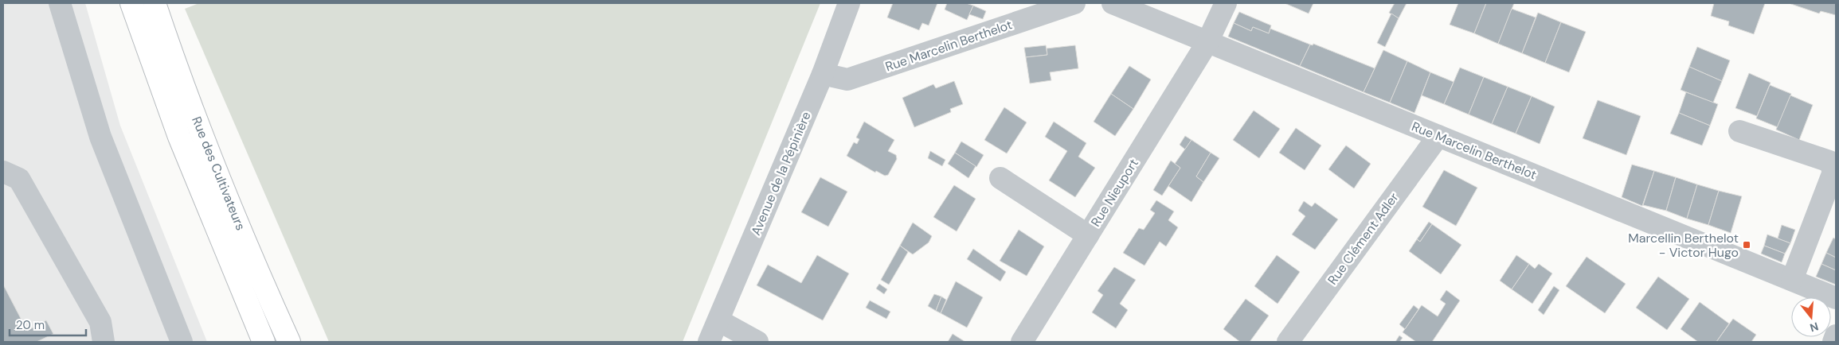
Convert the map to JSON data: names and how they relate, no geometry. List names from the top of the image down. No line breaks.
{"streets":{"main road":["Rue des Cultivateurs"],"street":["Rue Marcelin Berthelot","Avenue de la Pépinière","Rue Nieuport","Rue Clément Adler"]},"crossings":[["Rue Marcelin Berthelot","Avenue de la Pépinière"],["Rue Marcelin Berthelot","Rue Nieuport"],["Rue Marcelin Berthelot","Rue Clément Adler"]],"places":{"transit":["Marcellin Berthelot - Victor Hugo"]},"scale_bar":"20 m","north":"bottom"}
